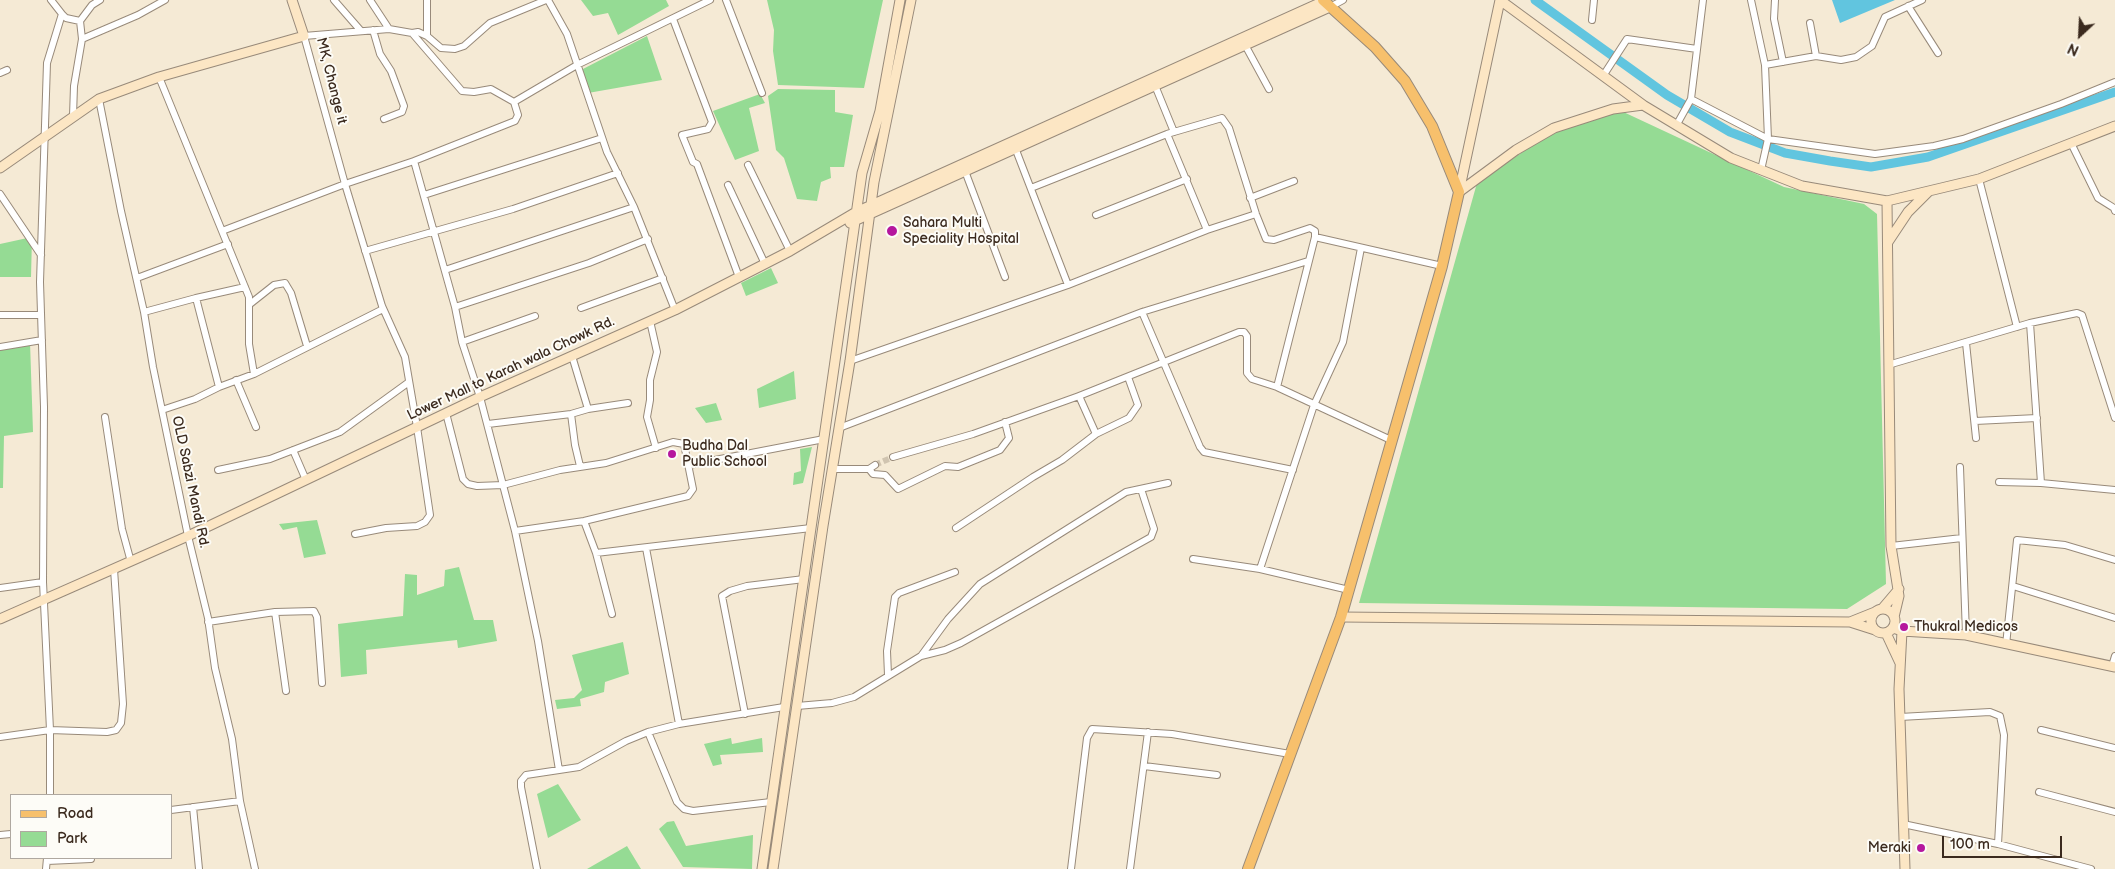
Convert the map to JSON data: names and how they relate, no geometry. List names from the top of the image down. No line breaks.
{"streets":{"street":["MK, Change it","Lower Mall to Karah wala Chowk Rd.","OLD Sabzi Mandi Rd."]},"crossings":[["MK, Change it","Lower Mall to Karah wala Chowk Rd."],["Lower Mall to Karah wala Chowk Rd.","OLD Sabzi Mandi Rd."]],"places":["Sahara Multi Speciality Hospital","Budha Dal Public School","Thukral Medicos","Meraki"],"legend":["Road","Park"],"scale_bar":"100 m","north":"bottom left"}
